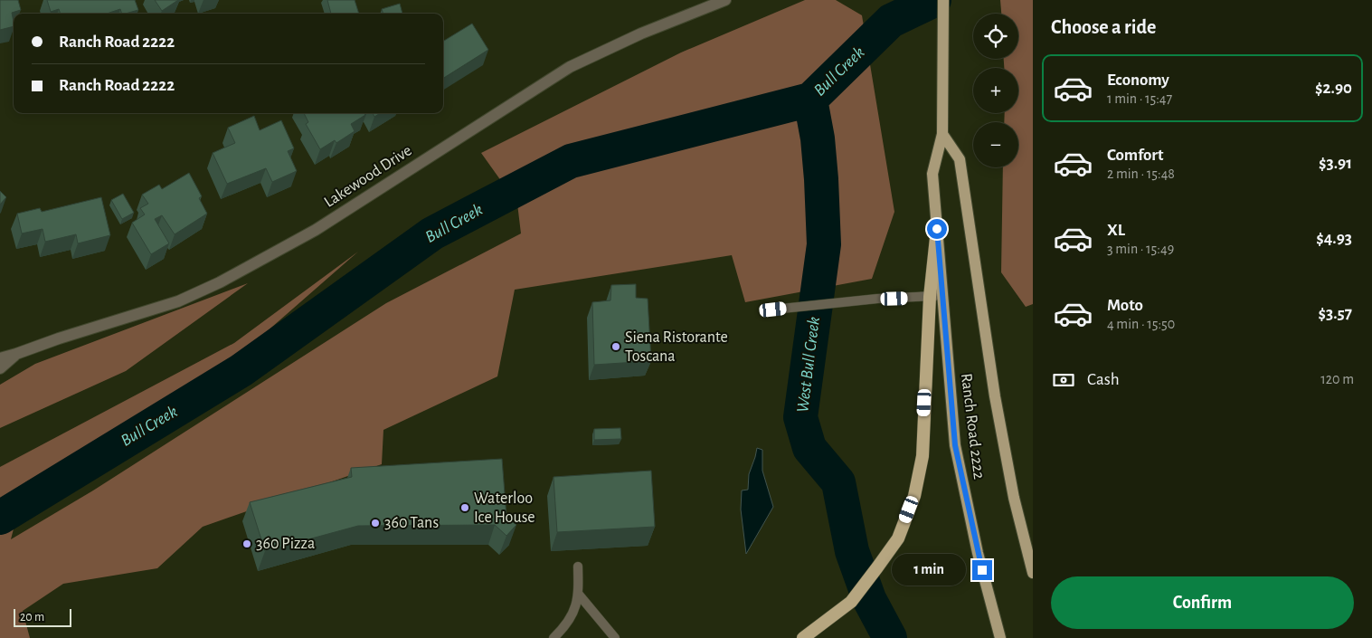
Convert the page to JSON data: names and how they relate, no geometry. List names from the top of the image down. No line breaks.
{"streets":{"main road":["Ranch Road 2222"],"street":["Lakewood Drive"]},"water":["Bull Creek","West Bull Creek"],"places":["Siena Ristorante Toscana","Waterloo Ice House","360 Tans","360 Pizza"],"scale_bar":"20 m","page":{"heading":"Choose a ride","map_buttons":["+","−"],"banner":["Ranch Road 2222","Ranch Road 2222"],"list":[{"name":"Economy","note":"1 min · 15:47","value":"$2.90"},{"name":"Comfort","note":"2 min · 15:48","value":"$3.91"},{"name":"XL","note":"3 min · 15:49","value":"$4.93"},{"name":"Moto","note":"4 min · 15:50","value":"$3.57"}],"pay":["Cash","120 m"],"bubble":"1 min","buttons":"Confirm","scale":"20 m"}}
